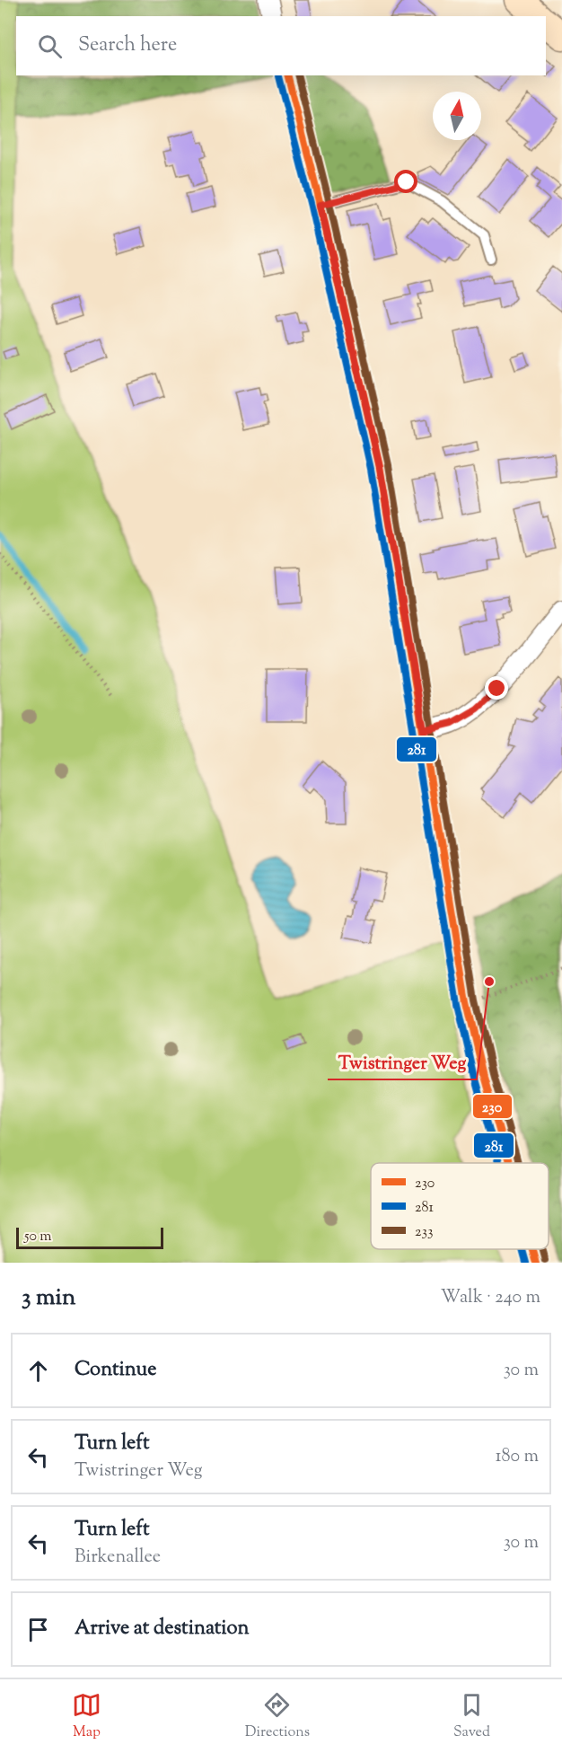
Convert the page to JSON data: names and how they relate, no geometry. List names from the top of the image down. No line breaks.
{"places":["Twistringer Weg"],"lines":["transit line 230","transit line 233","transit line 281"],"legend":["230","281","233"],"scale_bar":"50 m","north":"top","page":{"search":"Search here","scale":"50 m","heading":["3 min","Walk · 240 m"],"list":[["Continue","30 m"],["Turn left","Twistringer Weg","180 m"],["Turn left","Birkenallee","30 m"],"Arrive at destination"],"nav":["Map","Directions","Saved"]}}
